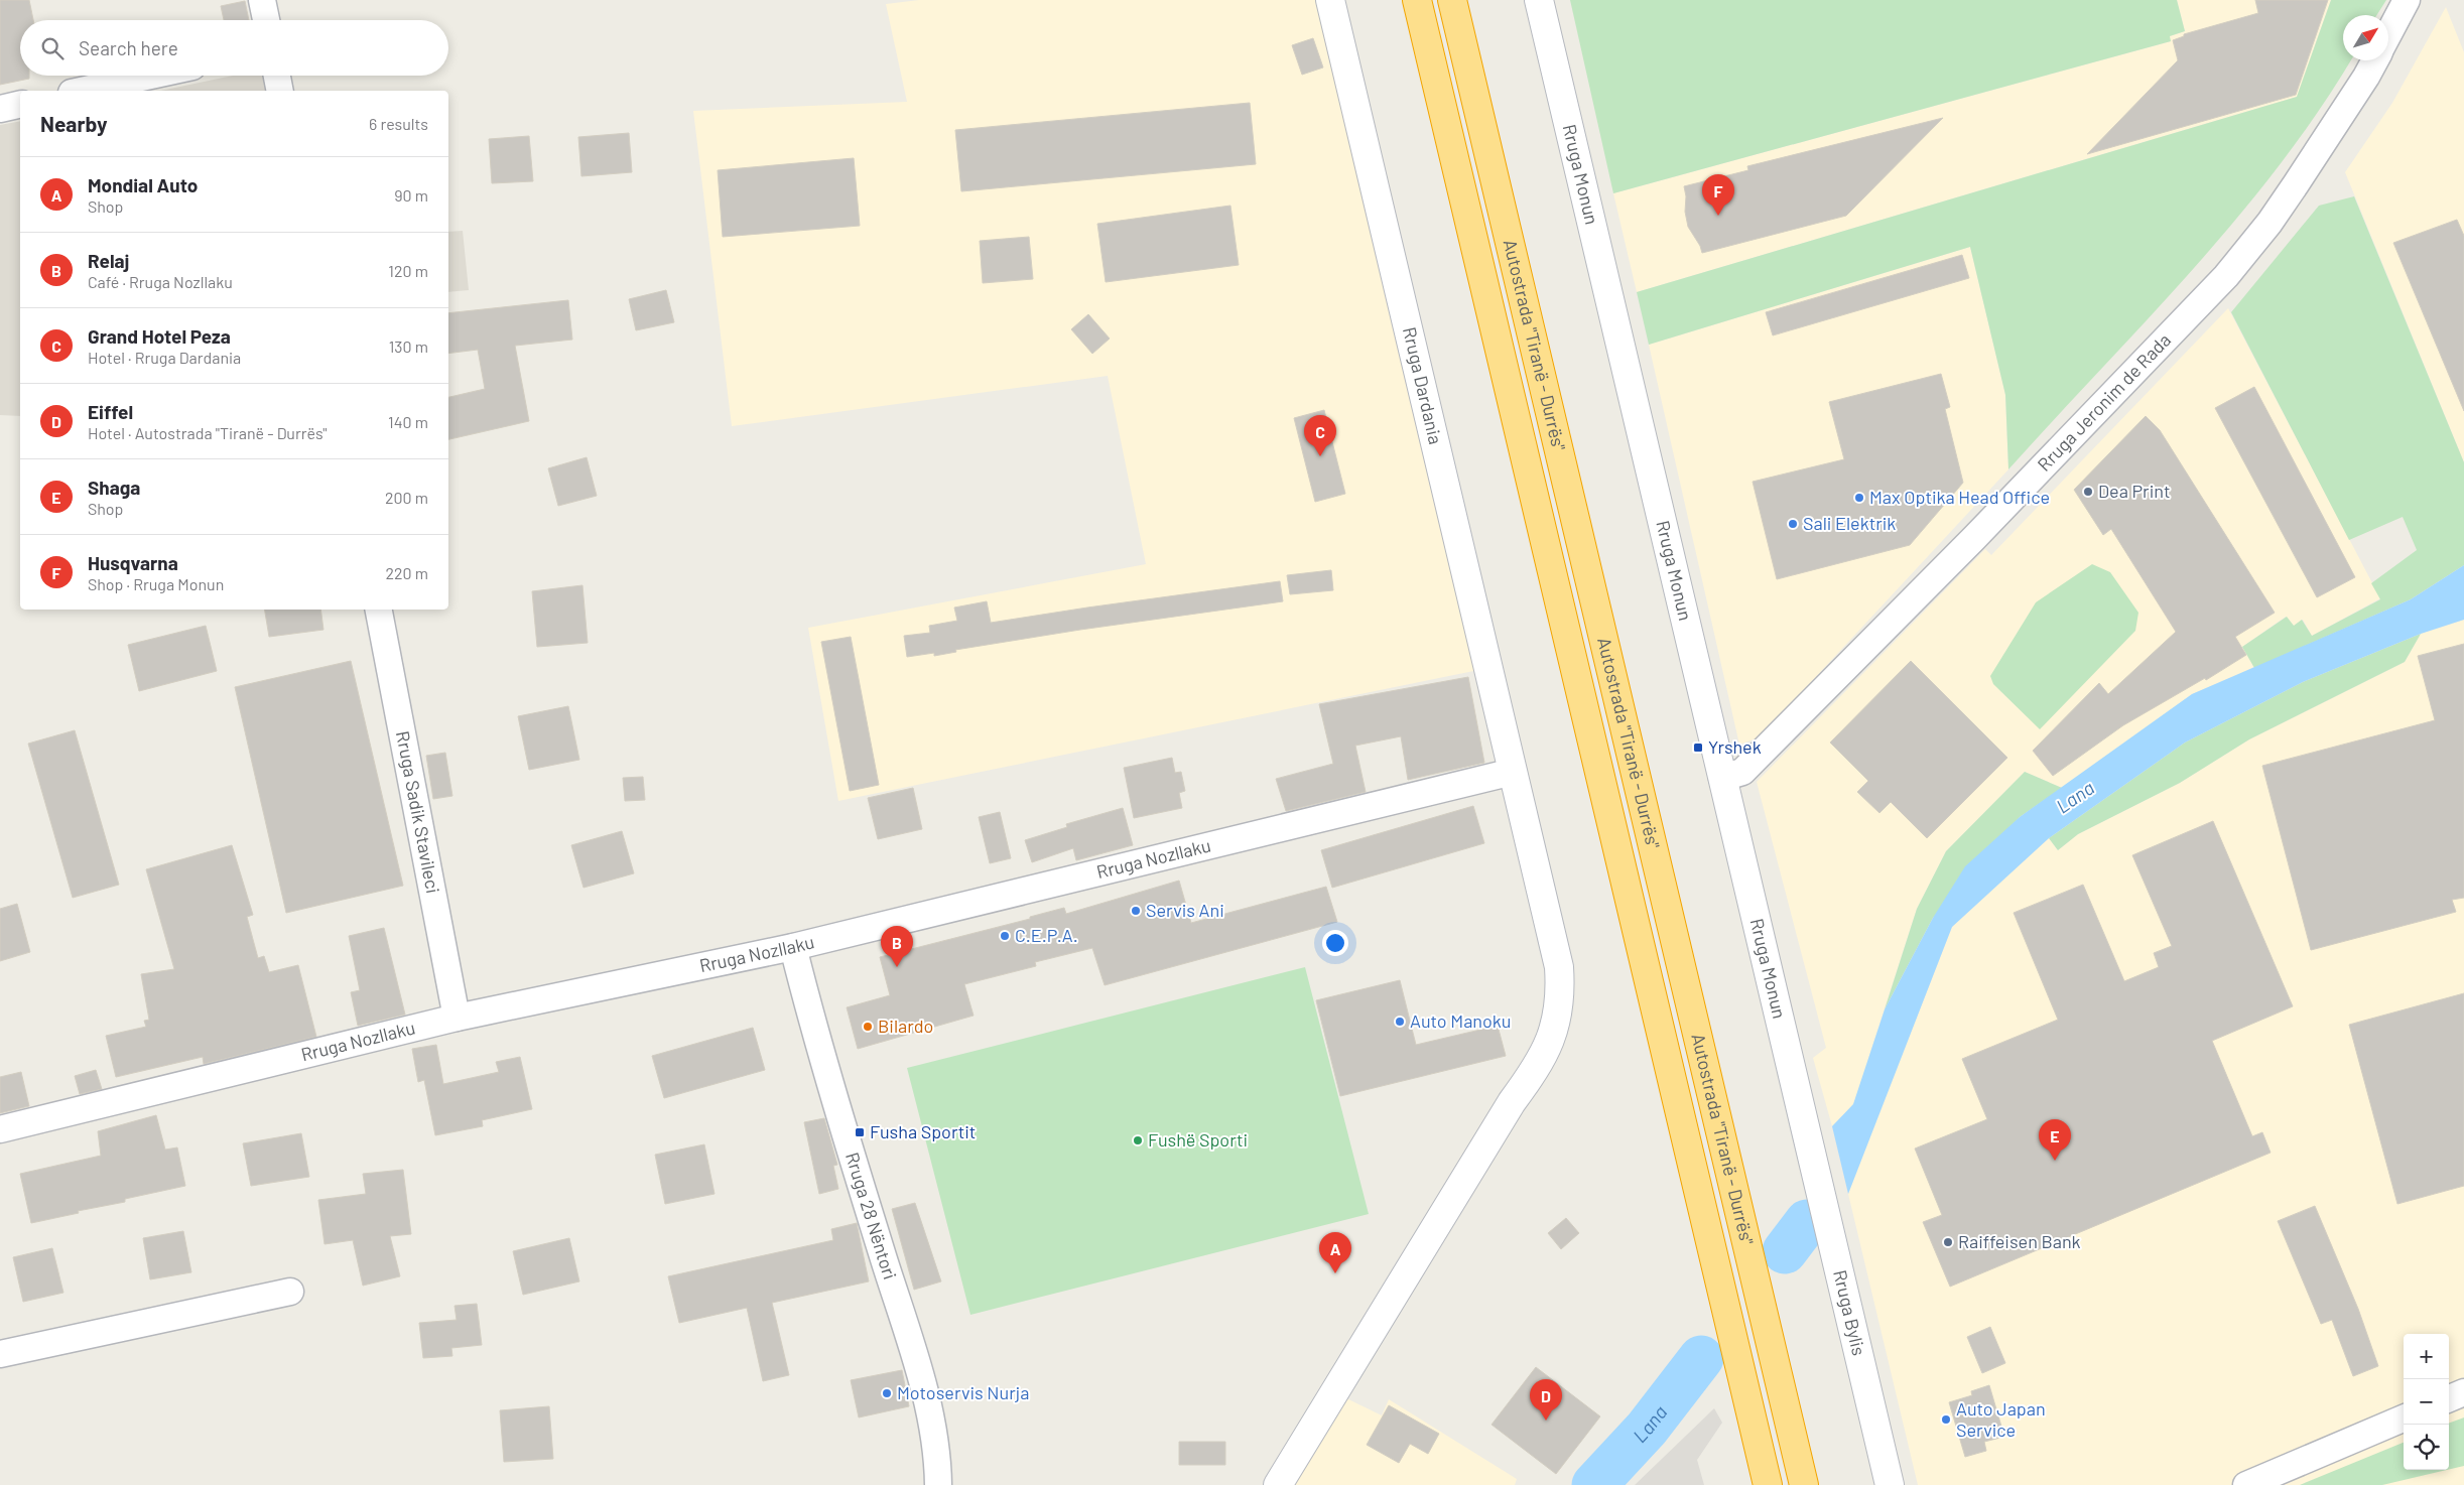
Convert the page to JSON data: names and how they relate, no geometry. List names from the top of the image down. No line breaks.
{"streets":{"highway":["Autostrada \"Tiranë - Durrës\""],"main road":["Rruga Monun","Rruga Dardania","Rruga Bylis"],"street":["Rruga Jeronim de Rada","Rruga Sadik Stavileci","Rruga Nozllaku","Rruga 28 Nëntori"]},"crossings":[["Rruga Monun","Rruga Jeronim de Rada"],["Rruga Monun","Rruga Bylis"],["Rruga Dardania","Rruga Nozllaku"],["Rruga Sadik Stavileci","Rruga Nozllaku"],["Rruga Nozllaku","Rruga 28 Nëntori"]],"water":["Lana"],"places":{"other":["Dea Print","Max Optika Head Office","Sali Elektrik","Servis Ani","C.E.P.A.","Auto Manoku","Bilardo","Fushë Sporti","Raiffeisen Bank","Motoservis Nurja","Auto Japan Service"],"transit":["Yrshek","Fusha Sportit"]},"north":"top right","page":{"search":"Search here","heading":["Nearby","6 results"],"list":[{"mark":"A","name":"Mondial Auto","note":"Shop","value":"90 m"},{"mark":"B","name":"Relaj","note":"Café · Rruga Nozllaku","value":"120 m"},{"mark":"C","name":"Grand Hotel Peza","note":"Hotel · Rruga Dardania","value":"130 m"},{"mark":"D","name":"Eiffel","note":"Hotel · Autostrada \"Tiranë - Durrës\"","value":"140 m"},{"mark":"E","name":"Shaga","note":"Shop","value":"200 m"},{"mark":"F","name":"Husqvarna","note":"Shop · Rruga Monun","value":"220 m"}],"pins":["F","C","B","E","A","D"],"map_buttons":["+","−"]}}
